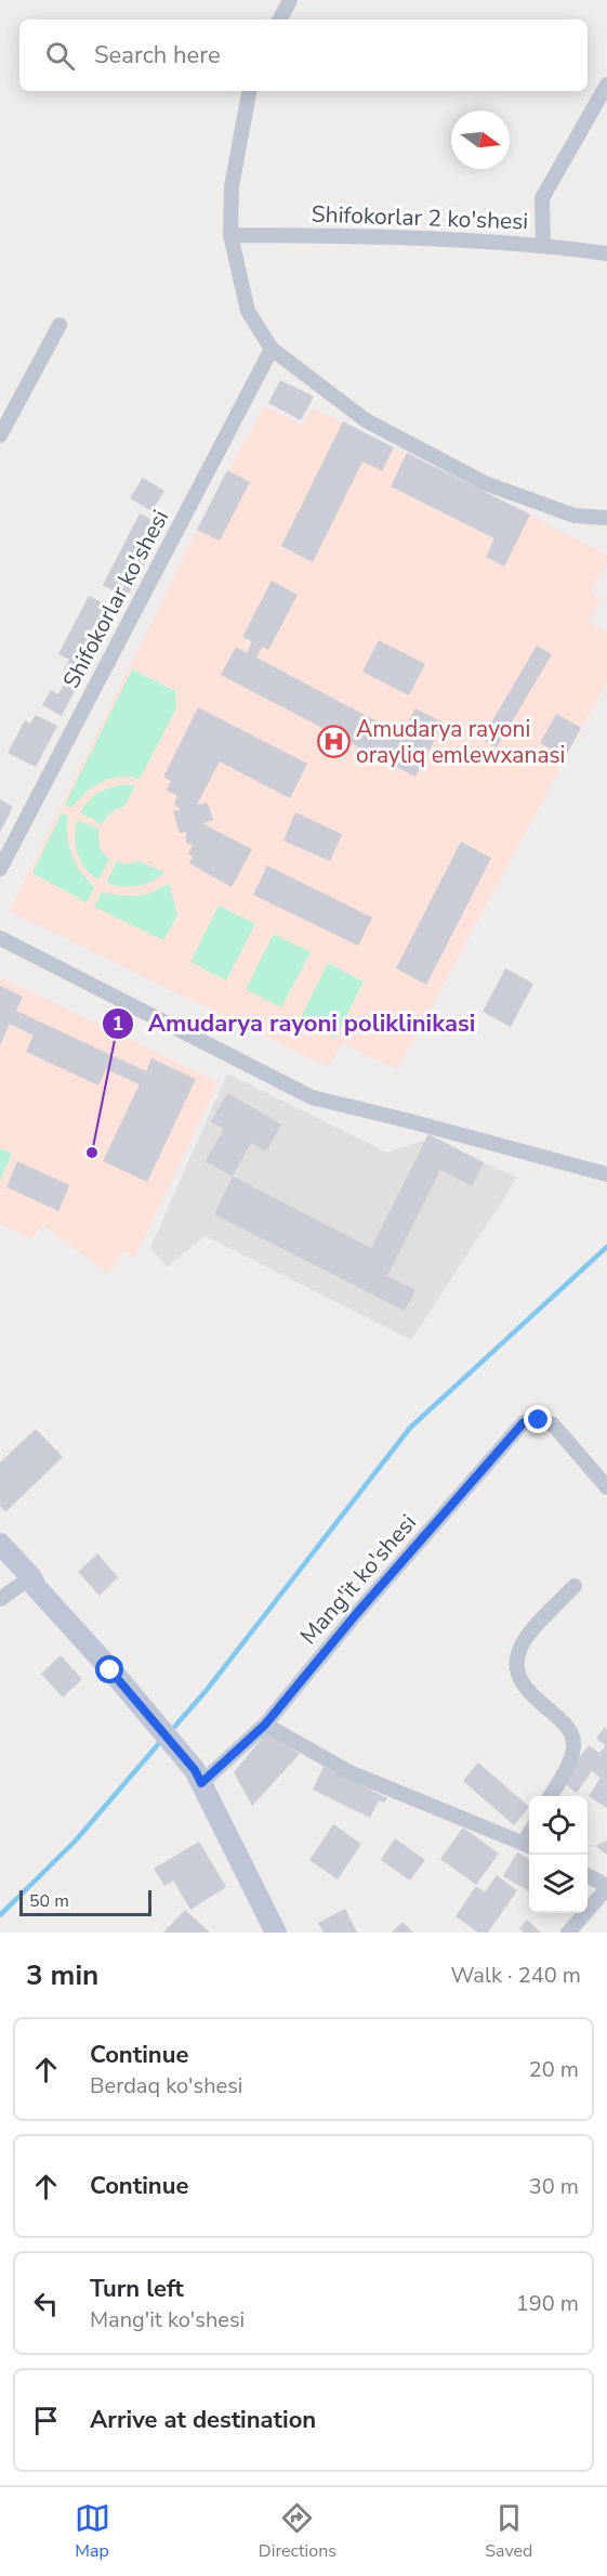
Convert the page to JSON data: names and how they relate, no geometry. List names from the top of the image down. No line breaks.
{"streets":{"street":["Shifokorlar 2 ko'shesi","Shifokorlar ko'shesi","Mang'it ko'shesi"]},"places":{"hospital":["Amudarya rayoni orayliq emlewxanasi"],"other":["Amudarya rayoni poliklinikasi"]},"scale_bar":"50 m","north":"right","page":{"search":"Search here","scale":"50 m","heading":["3 min","Walk · 240 m"],"list":[["Continue","Berdaq ko'shesi","20 m"],["Continue","30 m"],["Turn left","Mang'it ko'shesi","190 m"],"Arrive at destination"],"nav":["Map","Directions","Saved"]}}
